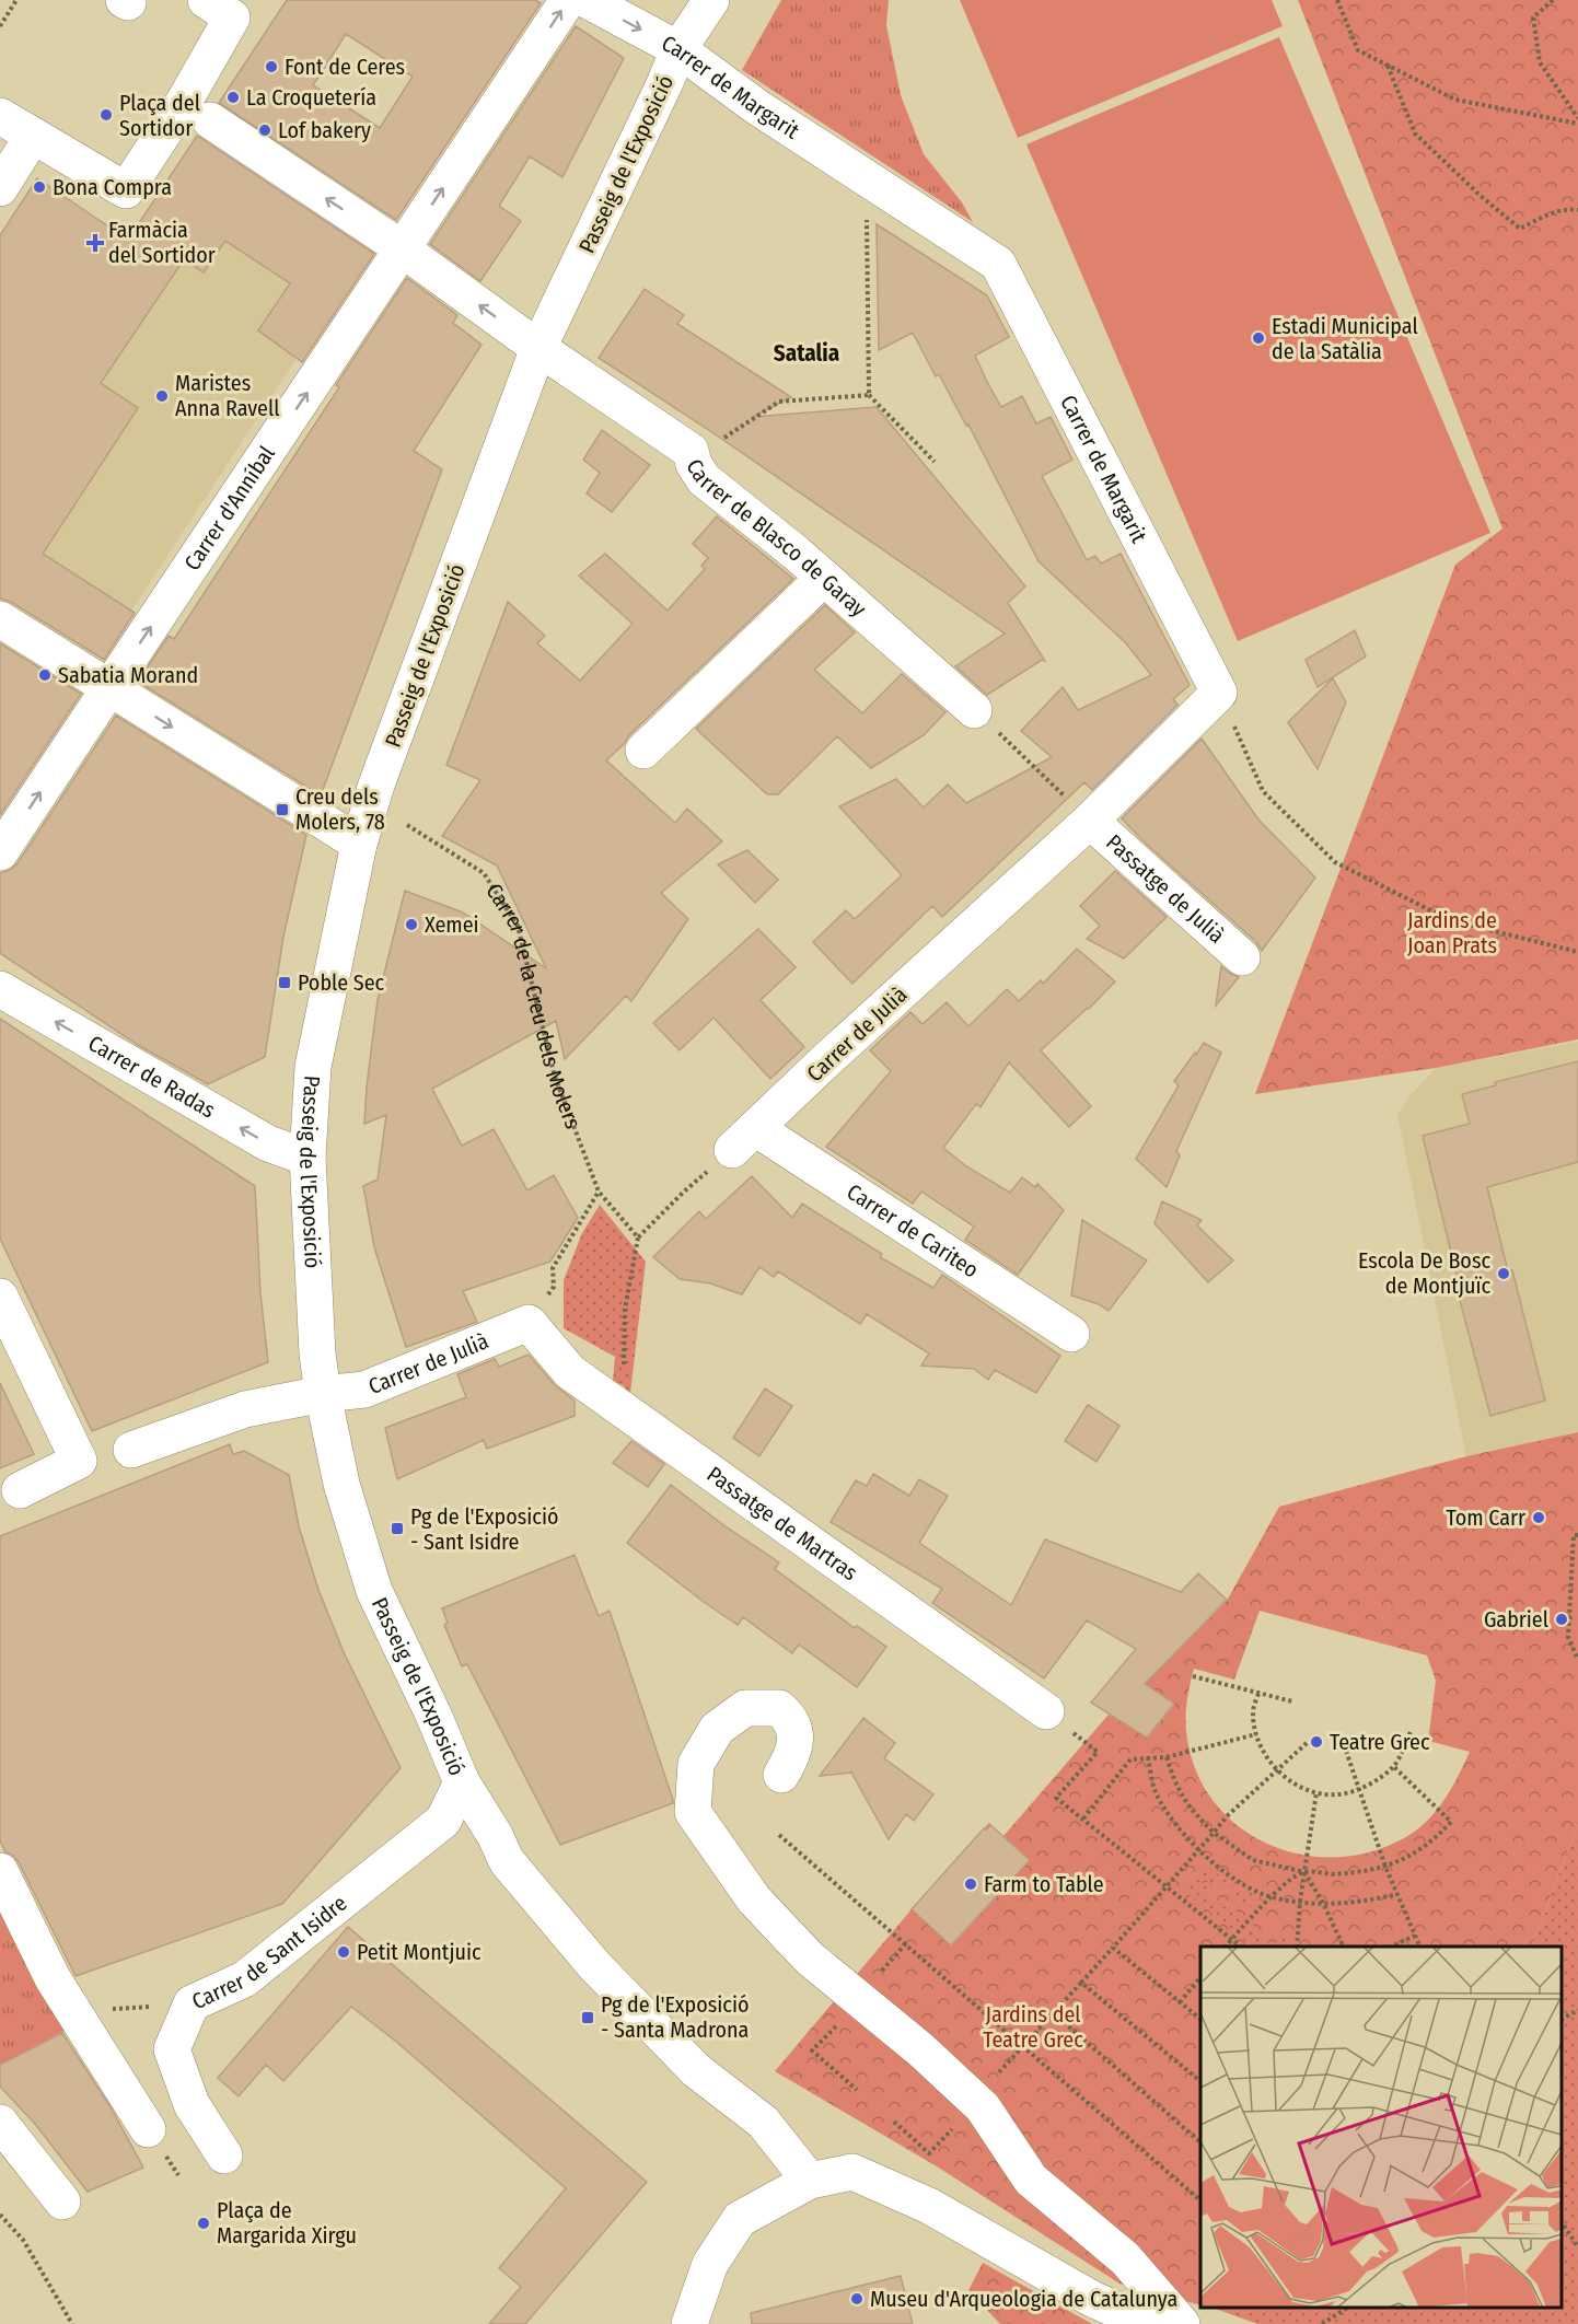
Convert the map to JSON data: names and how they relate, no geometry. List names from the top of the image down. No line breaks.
{"streets":{"street":["Carrer de Margarit","Passeig de l'Exposició","Carrer d'Anníbal","Carrer de Blasco de Garay","Passatge de Julià","Carrer de Julià","Carrer de Radas","Carrer de Cariteo","Passatge de Martras","Carrer de Sant Isidre"],"path":["Carrer de la Creu dels Molers"]},"crossings":[["Carrer de Margarit","Passeig de l'Exposició"],["Carrer de Margarit","Carrer de Julià"],["Passeig de l'Exposició","Carrer de Blasco de Garay"],["Passeig de l'Exposició","Carrer de Julià"],["Passeig de l'Exposició","Carrer de Radas"],["Passeig de l'Exposició","Carrer de Sant Isidre"],["Carrer d'Anníbal","Carrer de Blasco de Garay"],["Passatge de Julià","Carrer de Julià"],["Carrer de Julià","Carrer de Cariteo"],["Carrer de Julià","Passatge de Martras"]],"one_way":["Carrer d'Anníbal","Carrer de Blasco de Garay"],"districts":["Satalia"],"parks":["Jardins de Joan Prats","Jardins del Teatre Grec"],"places":{"other":["Font de Ceres","La Croquetería","Plaça del Sortidor","Lof bakery","Bona Compra","Estadi Municipal de la Satàlia","Maristes Anna Ravell","Sabatia Morand","Xemei","Escola De Bosc de Montjuïc","Tom Carr","Gabriel","Teatre Grec","Farm to Table","Petit Montjuic","Plaça de Margarida Xirgu","Museu d'Arqueologia de Catalunya"],"health":["Farmàcia del Sortidor"],"transit":["Creu dels Molers, 78","Poble Sec","Pg de l'Exposició - Sant Isidre","Pg de l'Exposició - Santa Madrona"]}}
